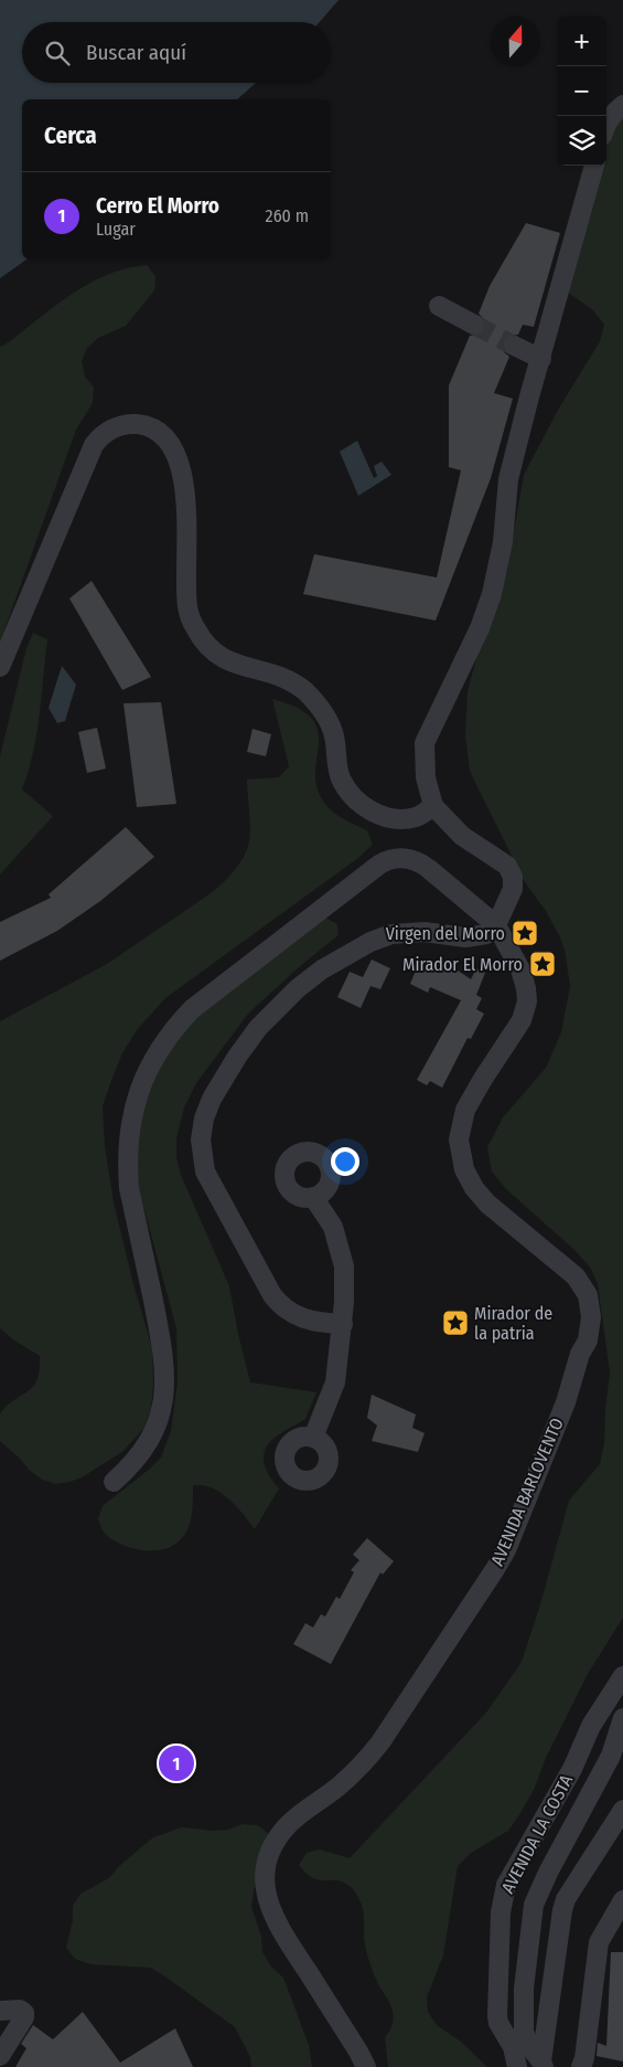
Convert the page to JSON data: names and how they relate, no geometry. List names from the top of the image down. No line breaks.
{"streets":{"street":["AVENIDA BARLOVENTO","AVENIDA LA COSTA"]},"places":{"place":["Virgen del Morro","Mirador El Morro","Mirador de la patria"]},"north":"top","page":{"map_buttons":["+","−"],"search":"Buscar aquí","heading":"Cerca","list":[{"mark":"1","name":"Cerro El Morro","note":"Lugar","value":"260 m"}],"pins":"1"}}
